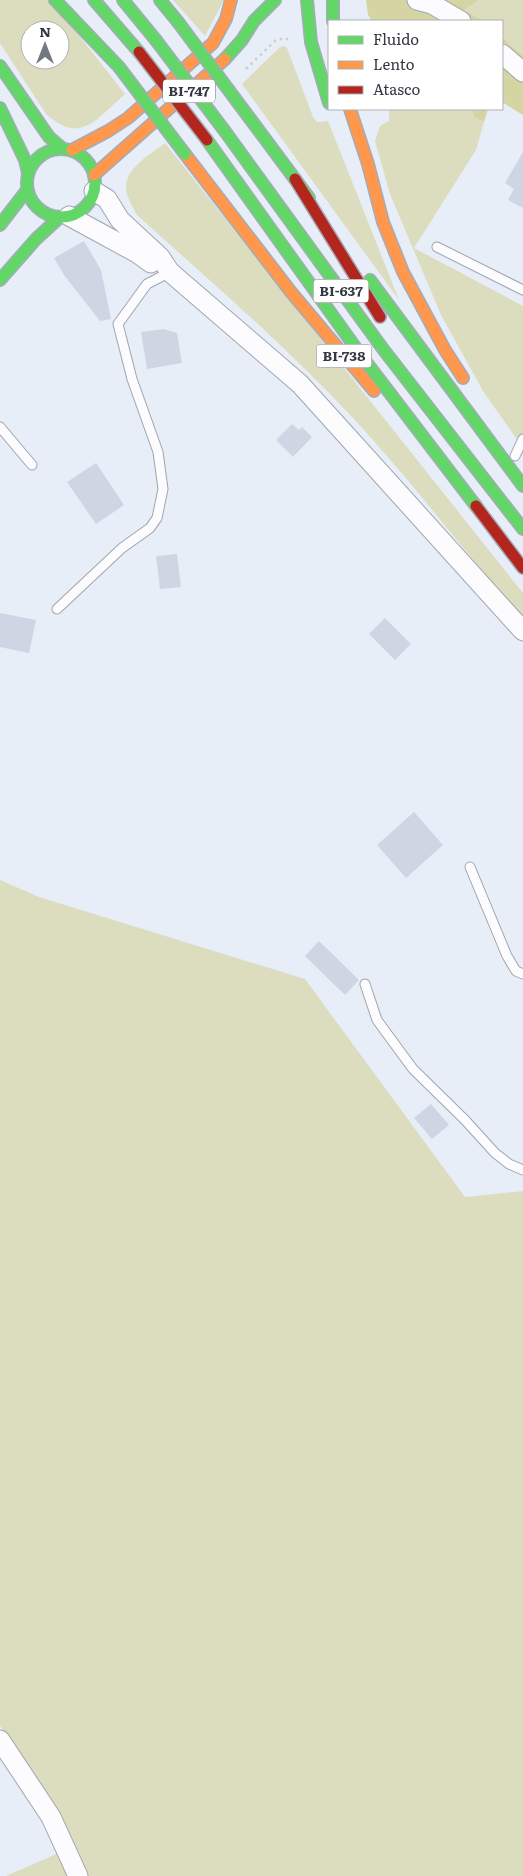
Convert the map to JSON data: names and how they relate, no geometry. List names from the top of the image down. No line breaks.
{"streets":{"main road":["BI-747","BI-637","BI-738"]},"crossings":[["BI-637","BI-738"]],"legend":["Fluido","Lento","Atasco"],"north":"top"}
